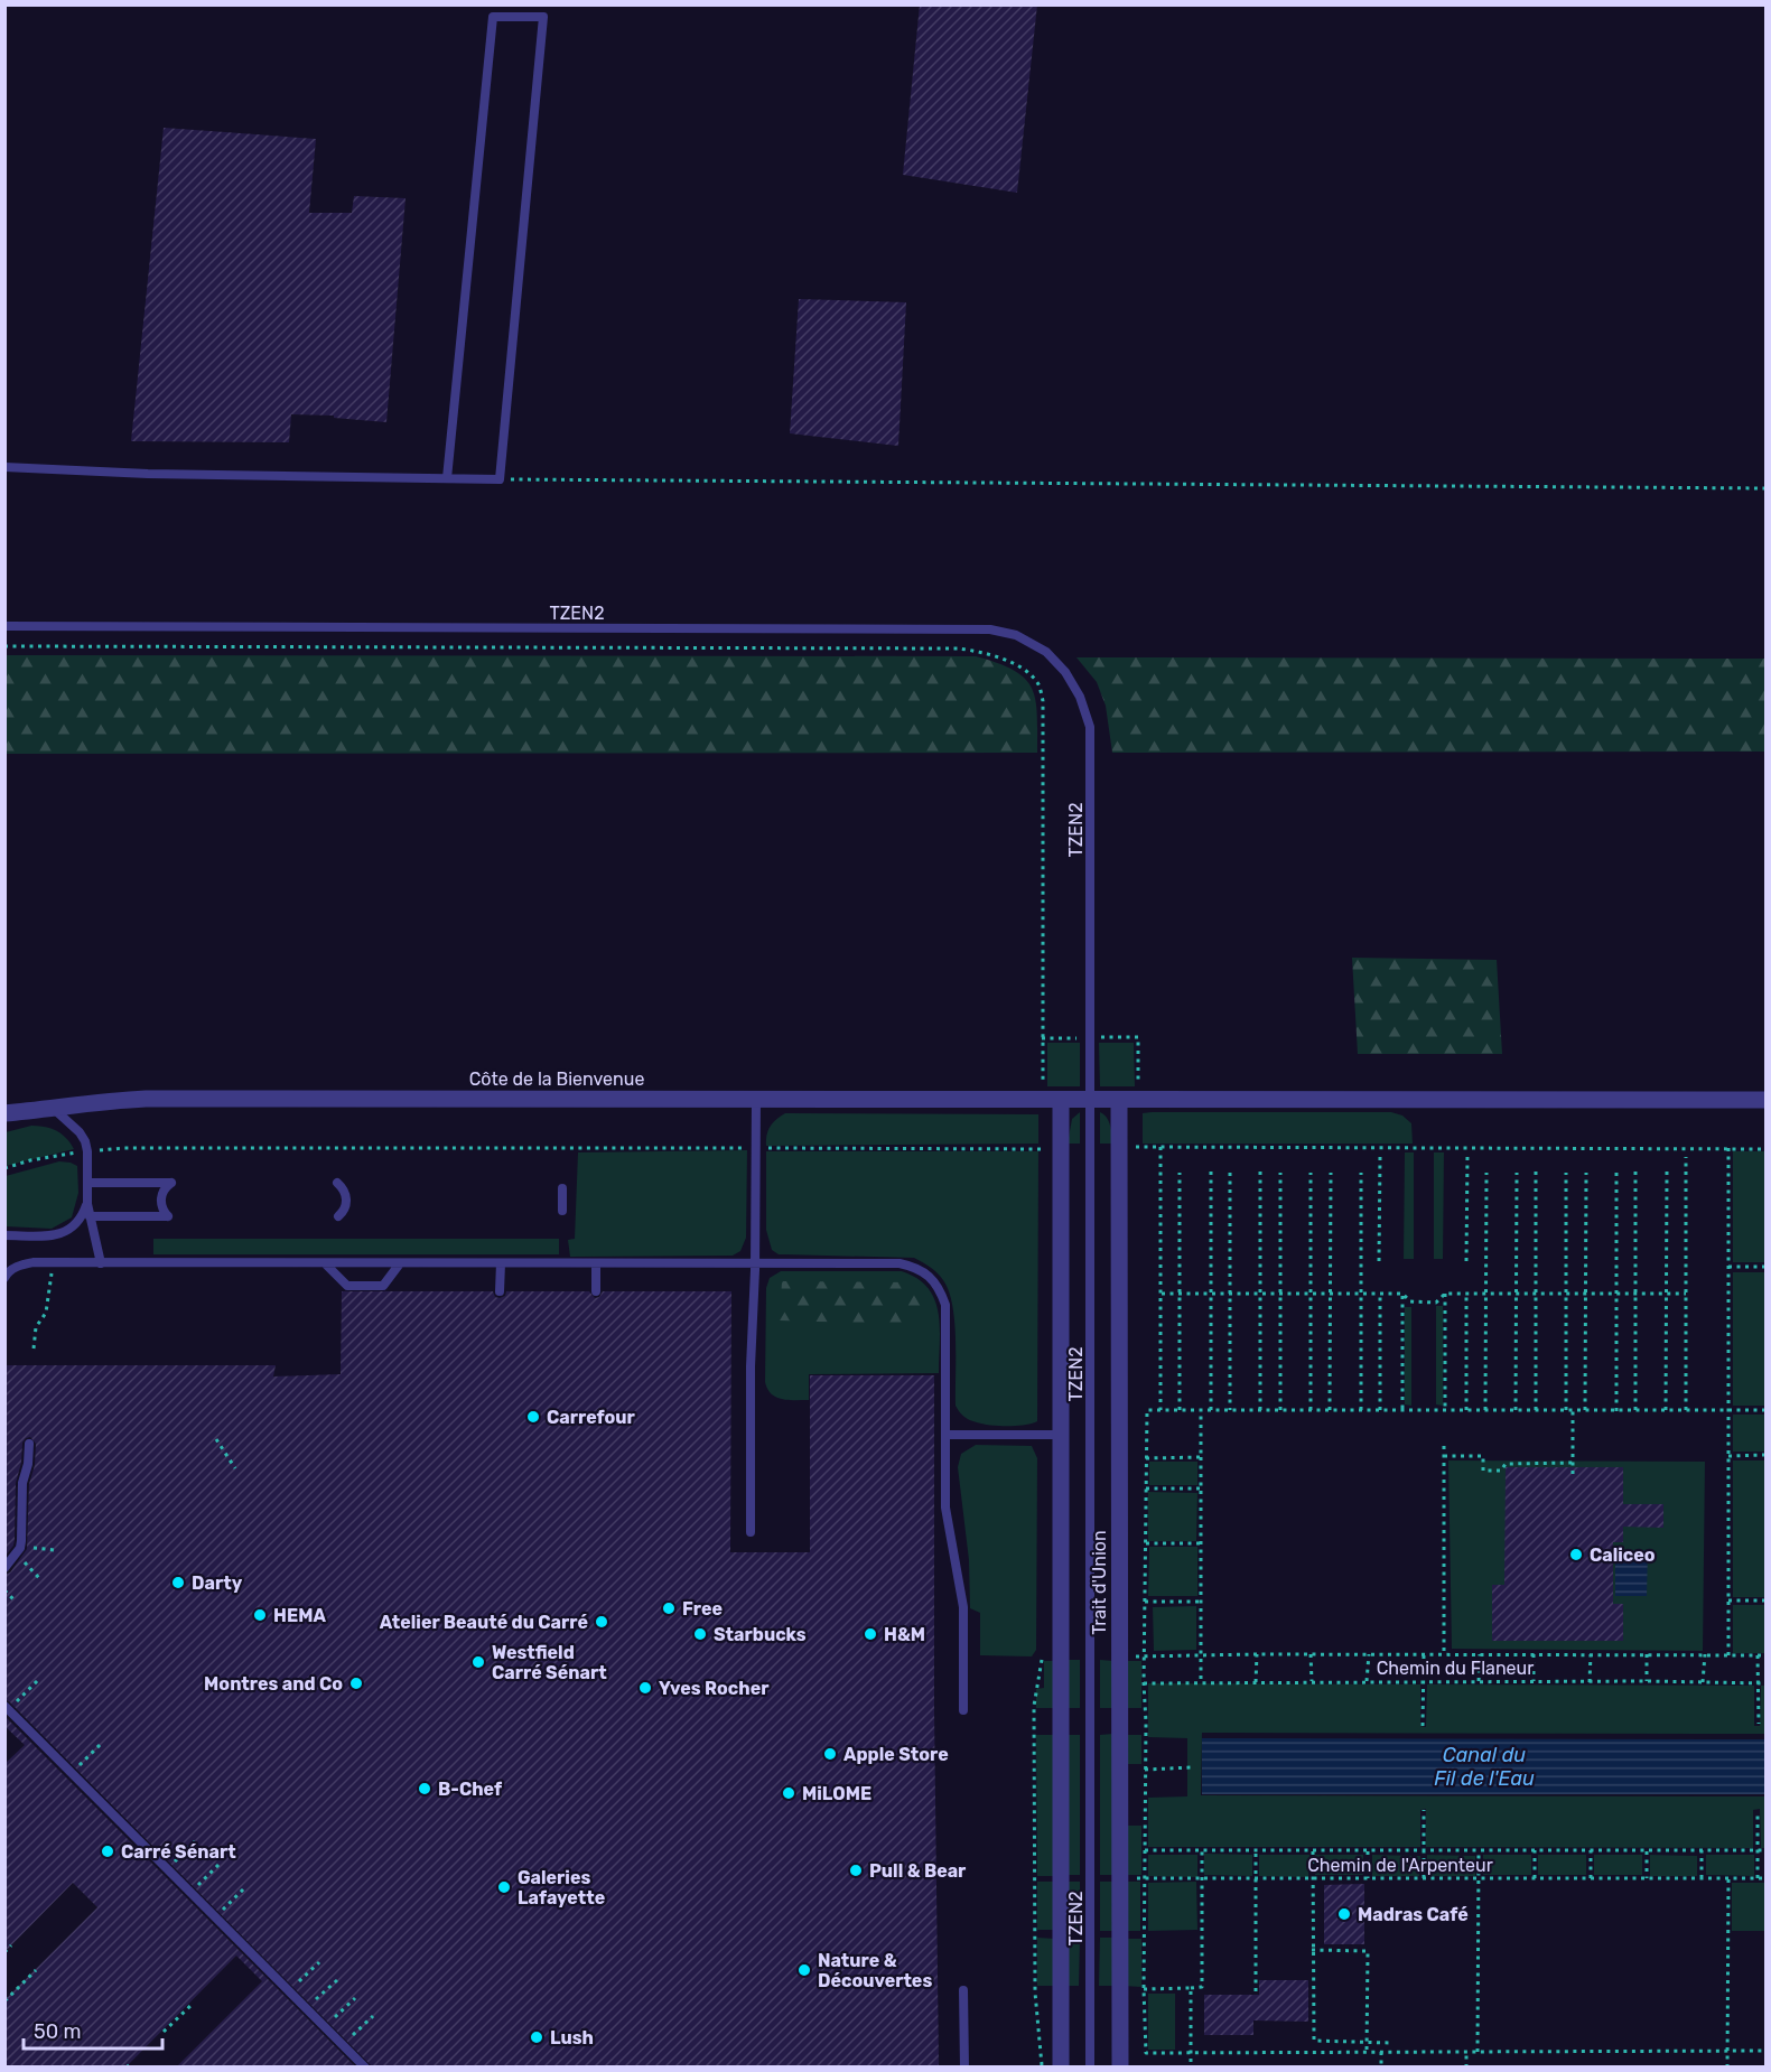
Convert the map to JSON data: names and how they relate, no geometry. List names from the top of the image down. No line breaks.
{"streets":{"street":["Côte de la Bienvenue","Trait d'Union"],"lane":["TZEN2"],"path":["Chemin du Flaneur","Chemin de l'Arpenteur"]},"crossings":[["TZEN2","Côte de la Bienvenue"],["Côte de la Bienvenue","Trait d'Union"],["Trait d'Union","Chemin de l'Arpenteur"]],"water":["Canal du Fil de l'Eau"],"places":["Carrefour","Caliceo","Darty","Free","HEMA","Atelier Beauté du Carré","Starbucks","H&M","Westfield Carré Sénart","Montres and Co","Yves Rocher","Apple Store","B-Chef","MiLOME","Carré Sénart","Pull & Bear","Galeries Lafayette","Madras Café","Nature & Découvertes","Lush"],"scale_bar":"50 m"}
